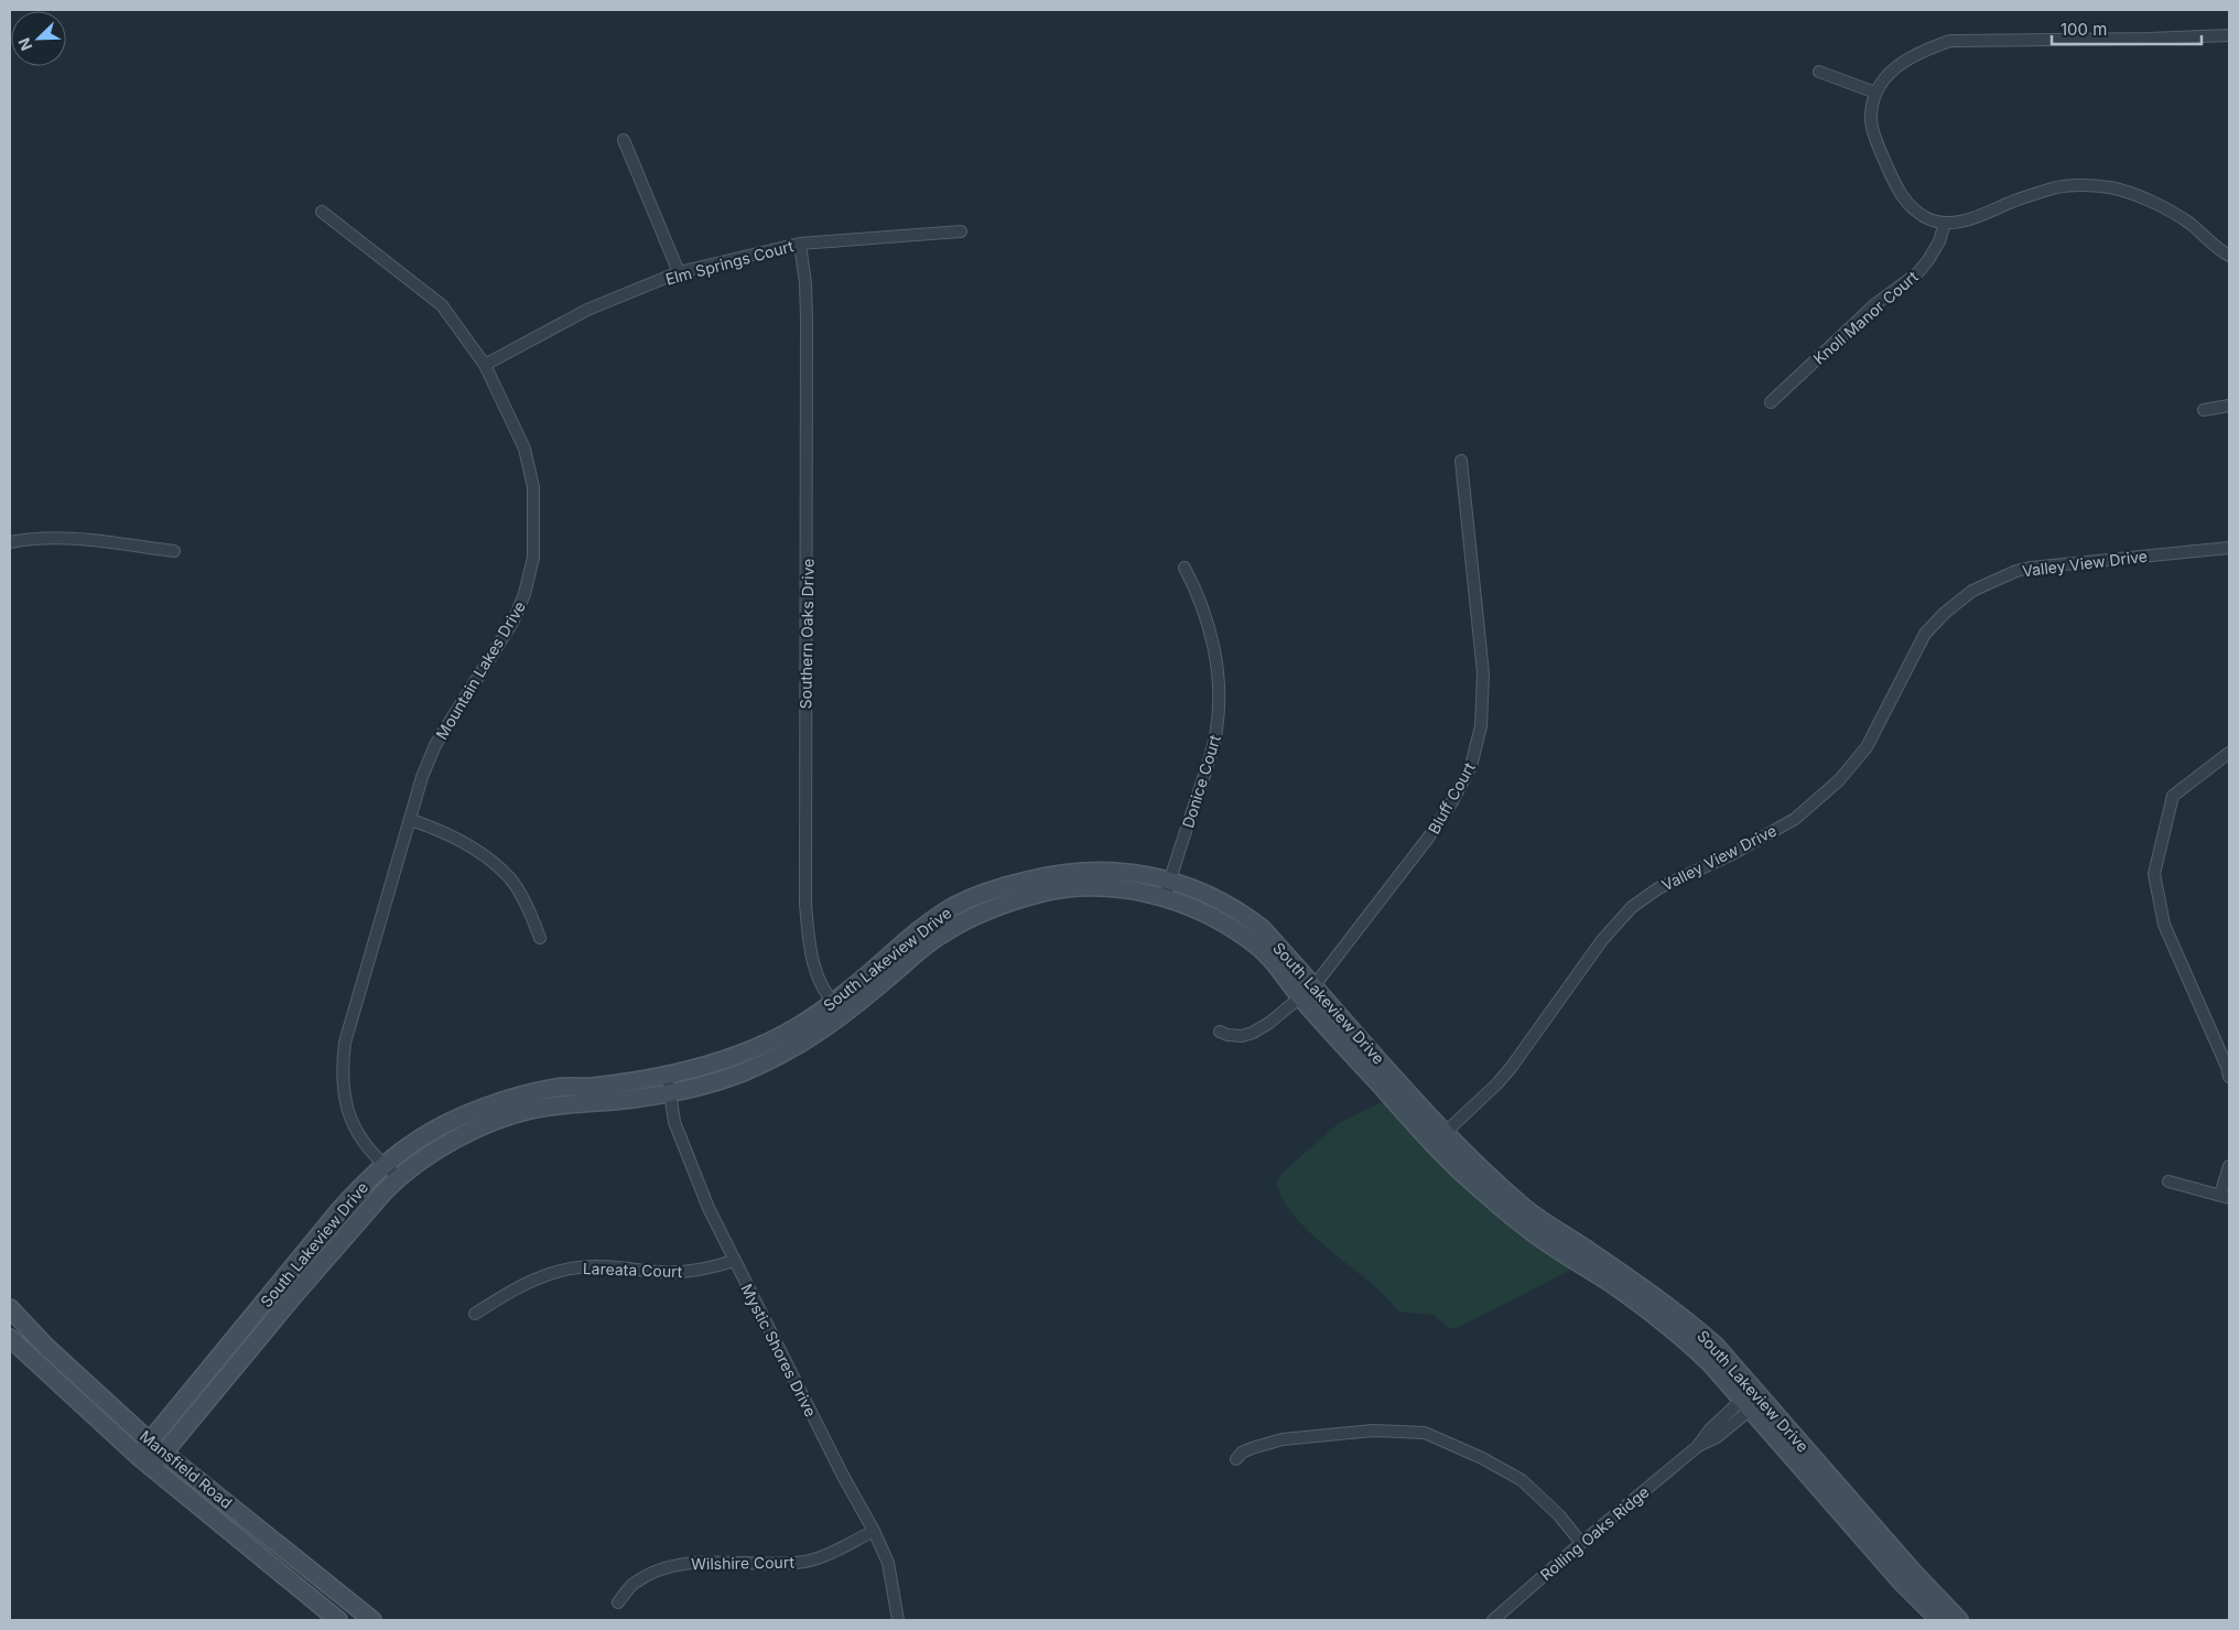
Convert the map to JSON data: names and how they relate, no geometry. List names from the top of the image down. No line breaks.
{"streets":{"street":["Elm Springs Court","Knoll Manor Court","Valley View Drive","Southern Oaks Drive","Mountain Lakes Drive","Donice Court","Bluff Court","South Lakeview Drive","Lareata Court","Mystic Shores Drive","Mansfield Road","Rolling Oaks Ridge","Wilshire Court"]},"crossings":[["Elm Springs Court","Southern Oaks Drive"],["Elm Springs Court","Mountain Lakes Drive"],["Valley View Drive","South Lakeview Drive"],["Southern Oaks Drive","South Lakeview Drive"],["Mountain Lakes Drive","South Lakeview Drive"],["Donice Court","South Lakeview Drive"],["Bluff Court","South Lakeview Drive"],["South Lakeview Drive","Mystic Shores Drive"],["South Lakeview Drive","Mansfield Road"],["South Lakeview Drive","Rolling Oaks Ridge"],["Lareata Court","Mystic Shores Drive"],["Mystic Shores Drive","Wilshire Court"]],"scale_bar":"100 m","north":"bottom left"}
